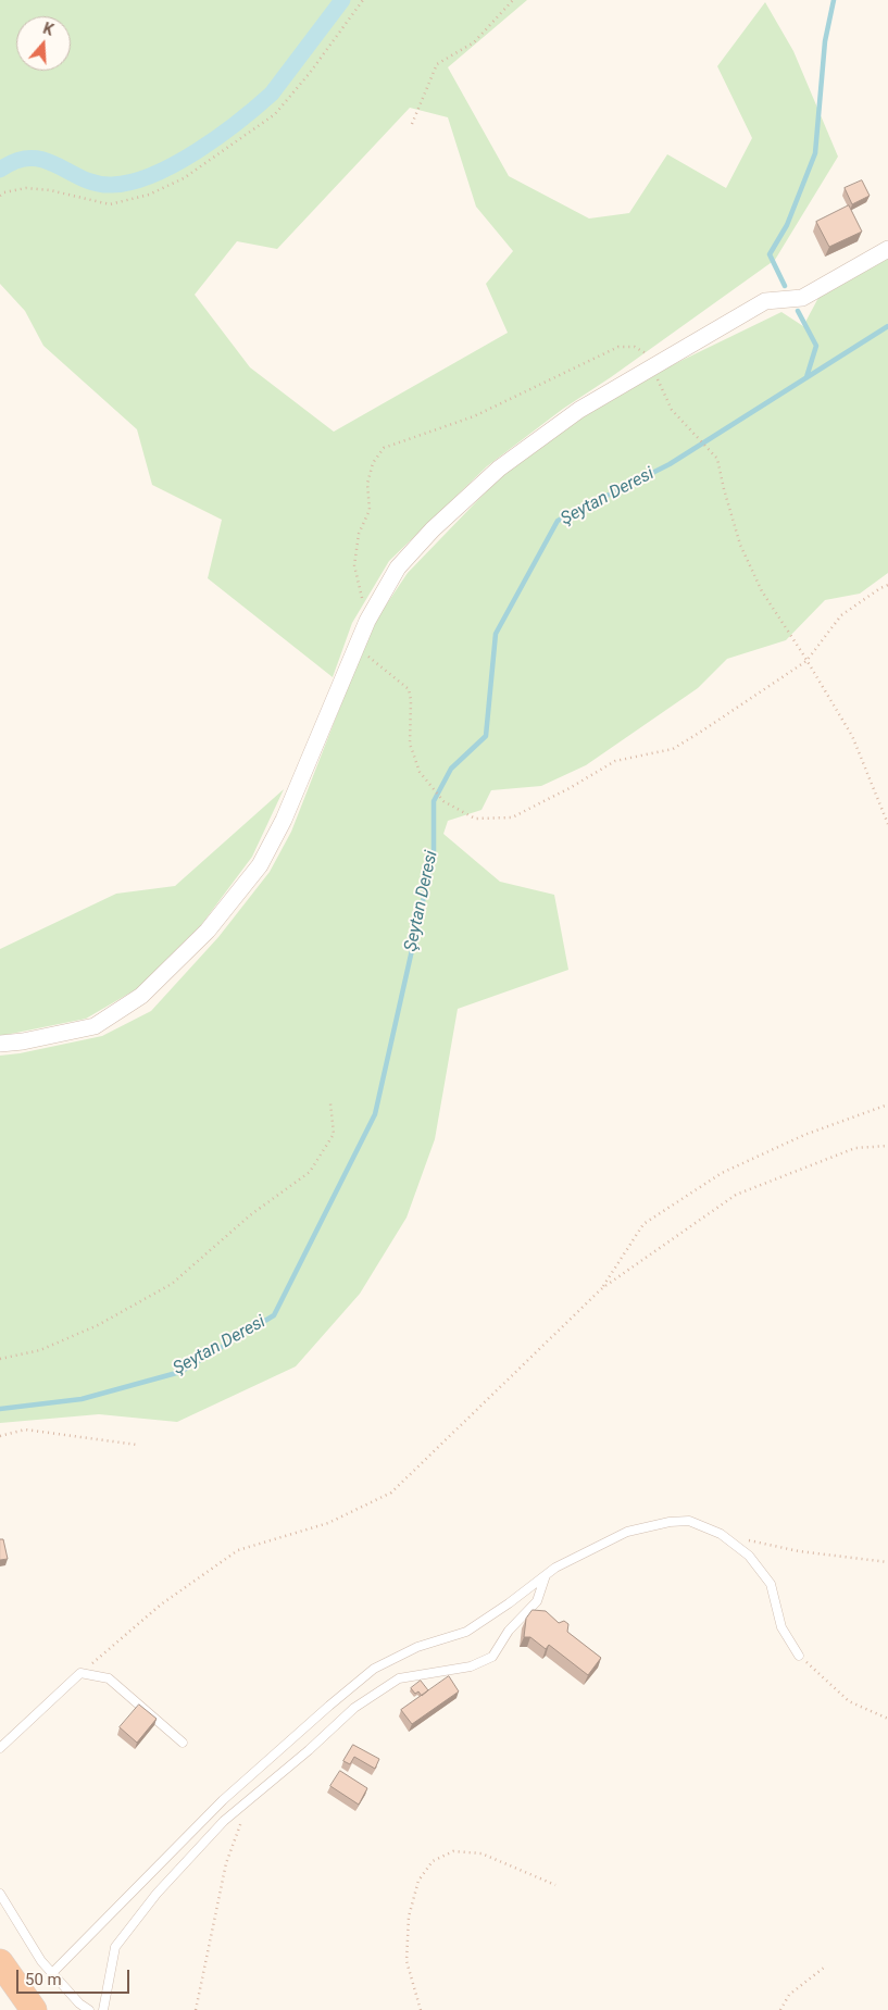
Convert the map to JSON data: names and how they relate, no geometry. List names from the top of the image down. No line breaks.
{"water":["Şeytan Deresi"],"scale_bar":"50 m","north":"top"}
